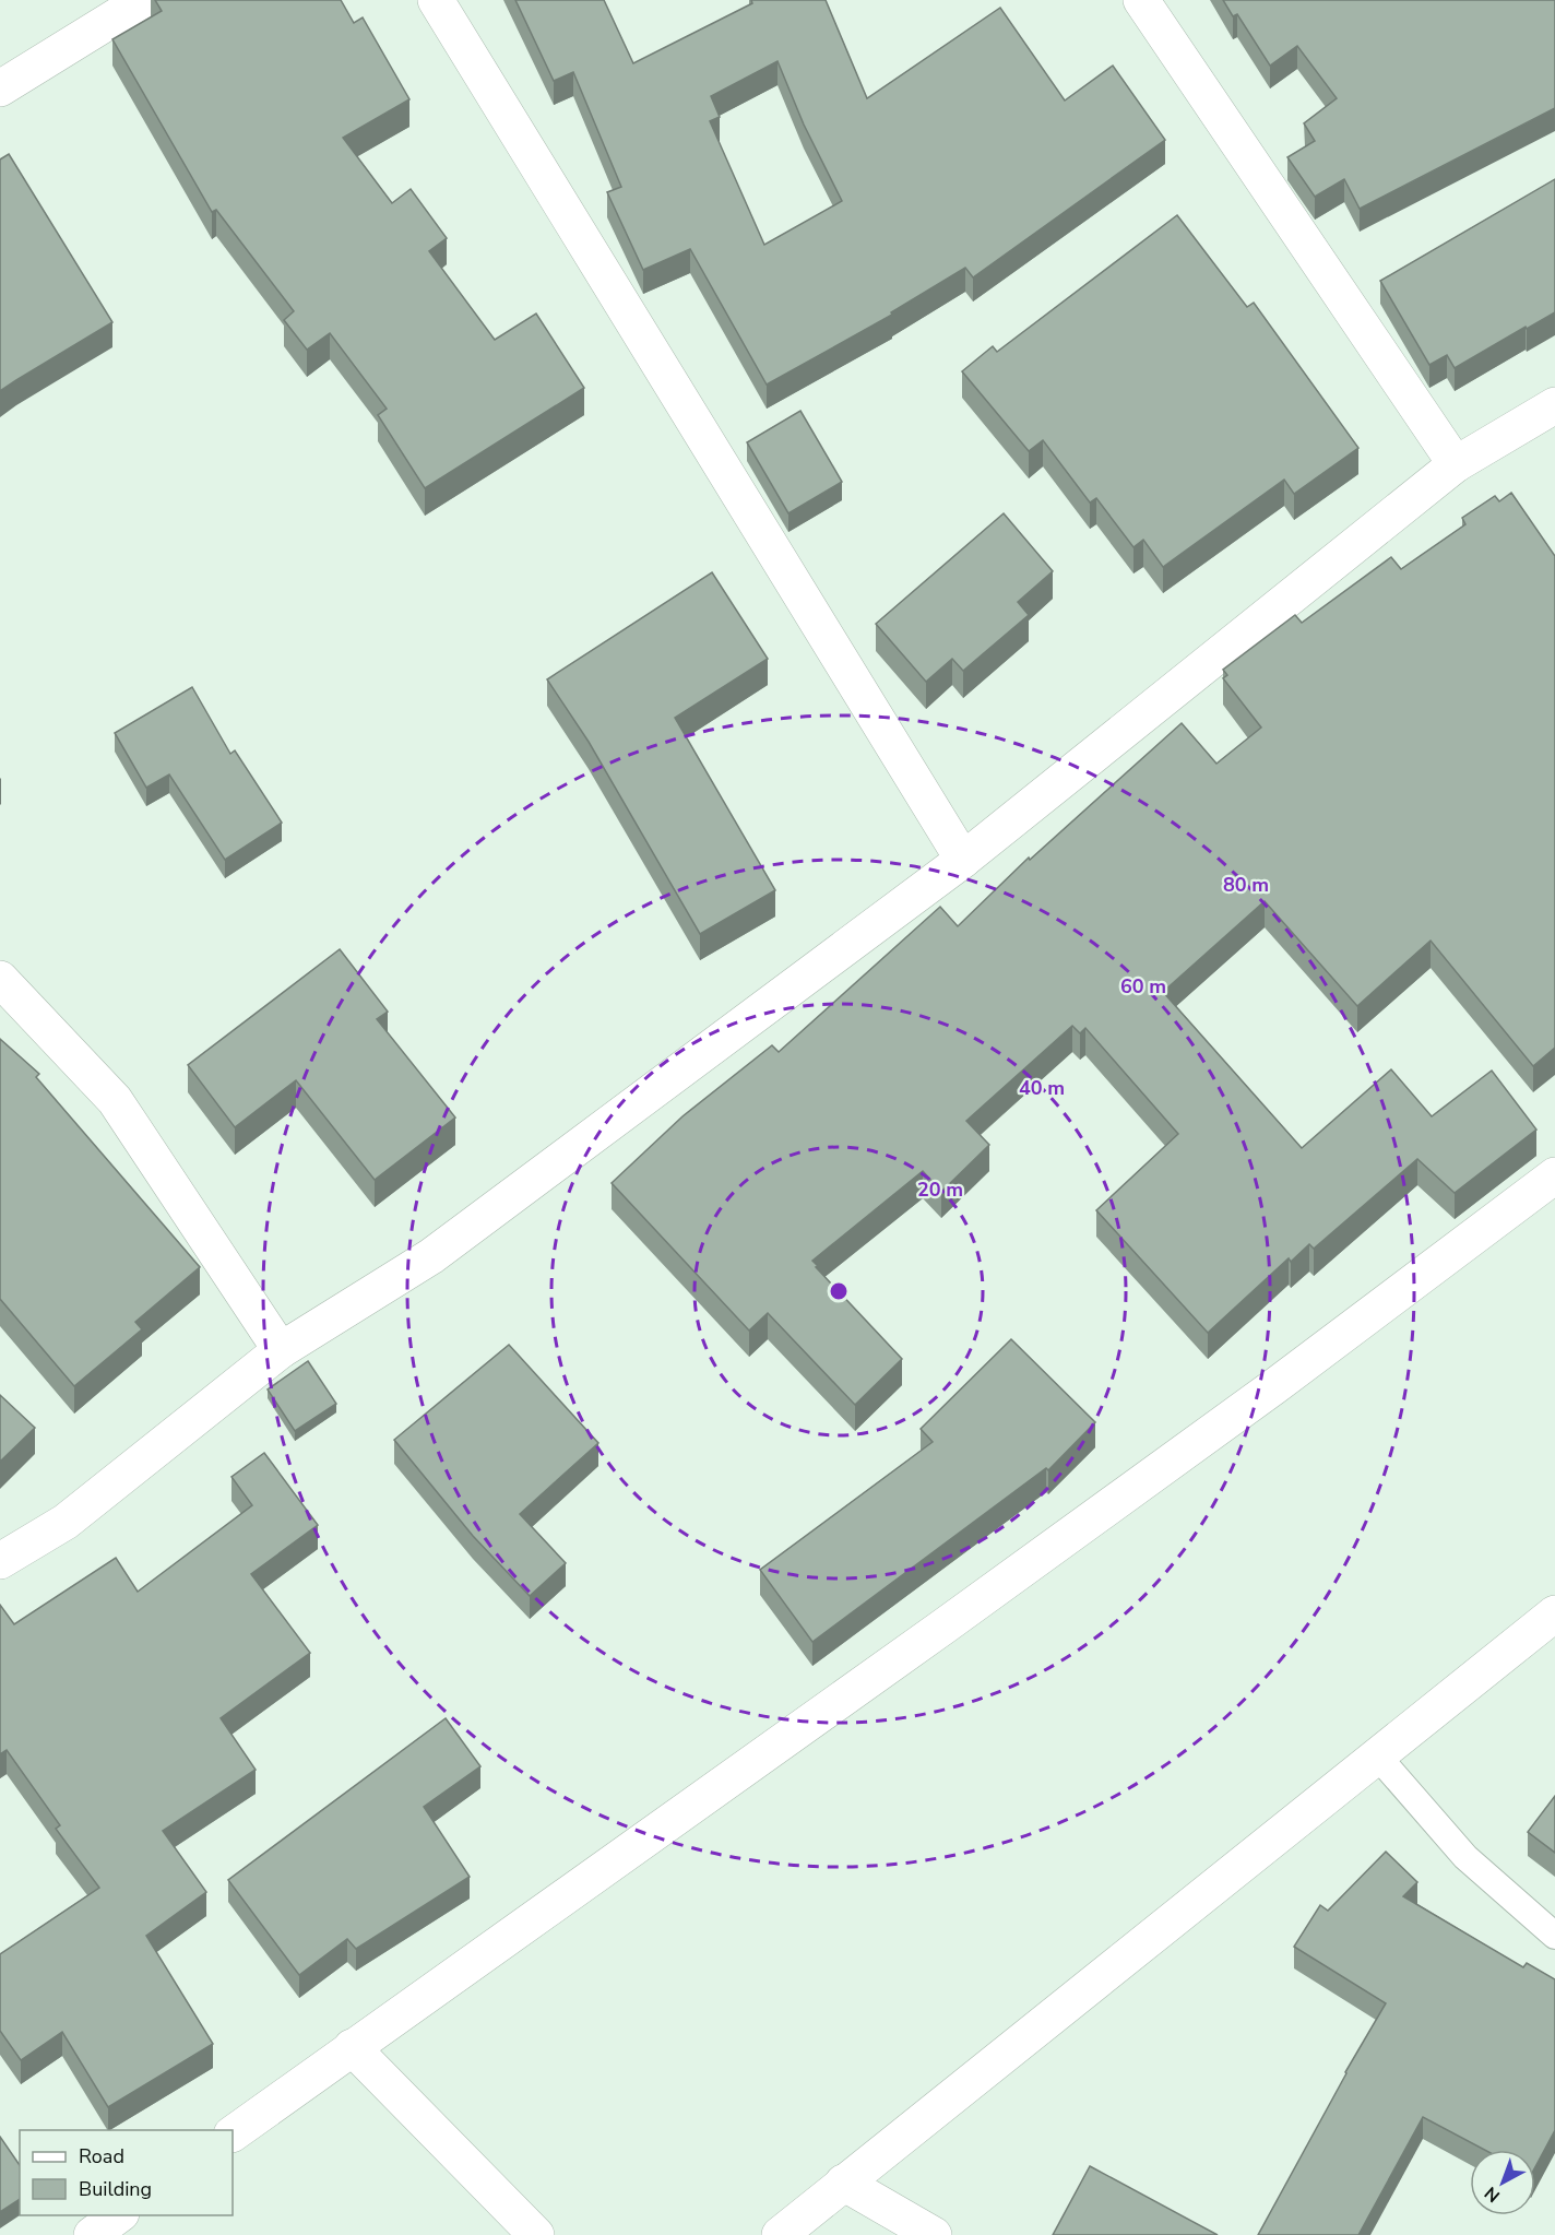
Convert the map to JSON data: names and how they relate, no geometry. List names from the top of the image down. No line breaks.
{"legend":["Road","Building"],"north":"bottom left","rings":["80 m","60 m","40 m","20 m"]}
